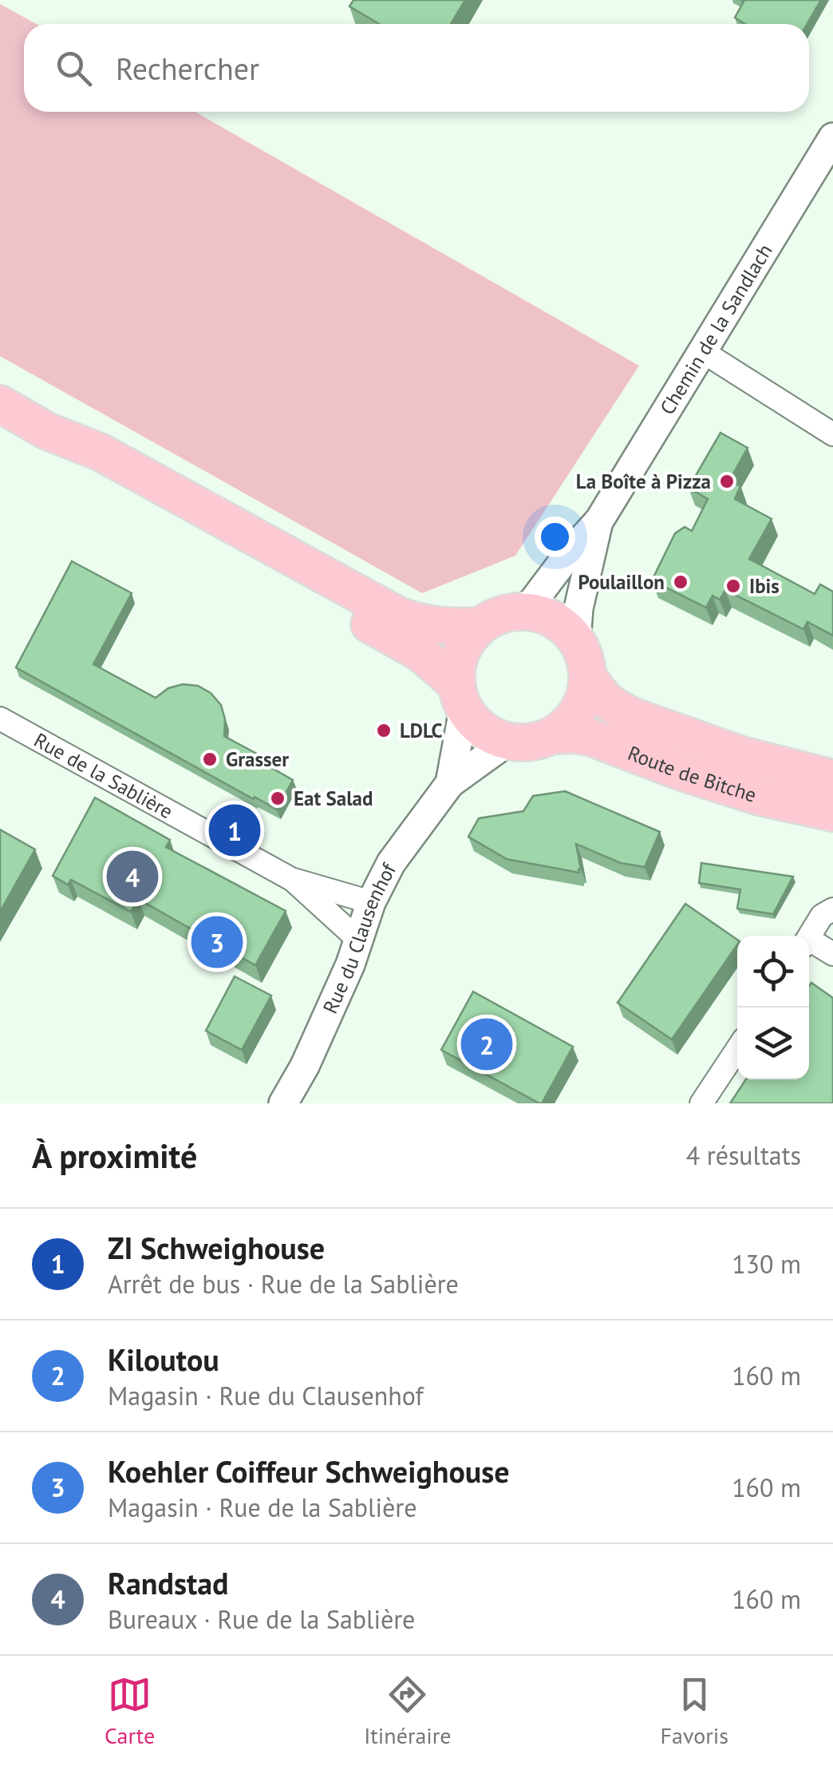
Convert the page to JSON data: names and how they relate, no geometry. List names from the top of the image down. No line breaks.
{"streets":{"main road":["Route de Bitche"],"street":["Chemin de la Sandlach","Rue de la Sablière","Rue du Clausenhof"]},"crossings":[["Chemin de la Sandlach","Route de Bitche"],["Chemin de la Sandlach","Rue du Clausenhof"],["Route de Bitche","Rue du Clausenhof"],["Rue de la Sablière","Rue du Clausenhof"]],"places":["La Boîte à Pizza","Poulaillon","Ibis","LDLC","Grasser","Eat Salad"],"page":{"search":"Rechercher","pins":["1","4","3","2"],"heading":["À proximité","4 résultats"],"list":[{"mark":"1","name":"ZI Schweighouse","note":"Arrêt de bus · Rue de la Sablière","value":"130 m"},{"mark":"2","name":"Kiloutou","note":"Magasin · Rue du Clausenhof","value":"160 m"},{"mark":"3","name":"Koehler Coiffeur Schweighouse","note":"Magasin · Rue de la Sablière","value":"160 m"},{"mark":"4","name":"Randstad","note":"Bureaux · Rue de la Sablière","value":"160 m"}],"nav":["Carte","Itinéraire","Favoris"]}}
